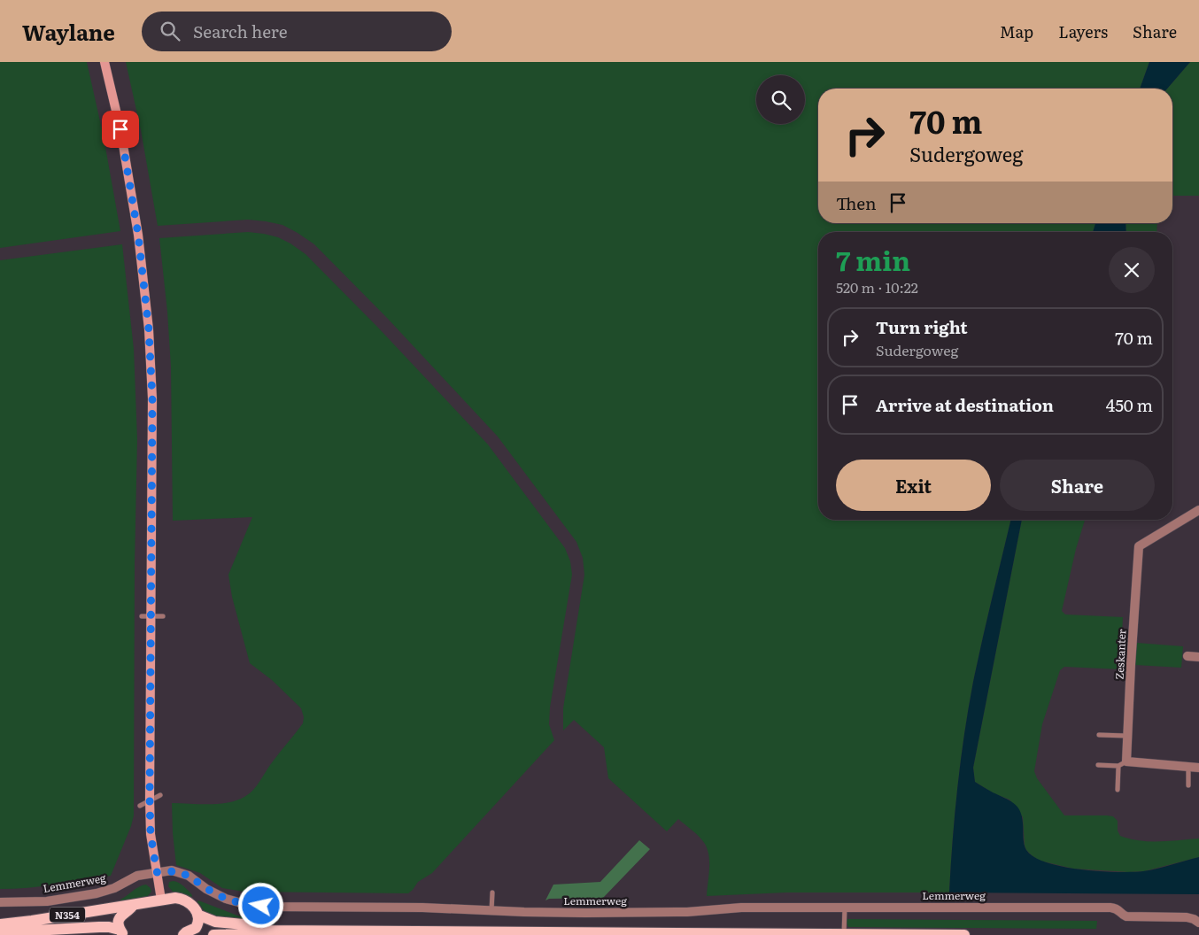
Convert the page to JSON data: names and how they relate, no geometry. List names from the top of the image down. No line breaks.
{"streets":{"main road":["N354"],"street":["Zeskanter","Lemmerweg"]},"page":{"header":"Waylane","search":"Search here","nav":["Map","Layers","Share"],"turn":["70 m","Sudergoweg"],"then":"Then","heading":["7 min","520 m · 10:22"],"list":[{"name":"Turn right","note":"Sudergoweg","value":"70 m"},{"name":"Arrive at destination","value":"450 m"}],"buttons":["Exit","Share"]}}
